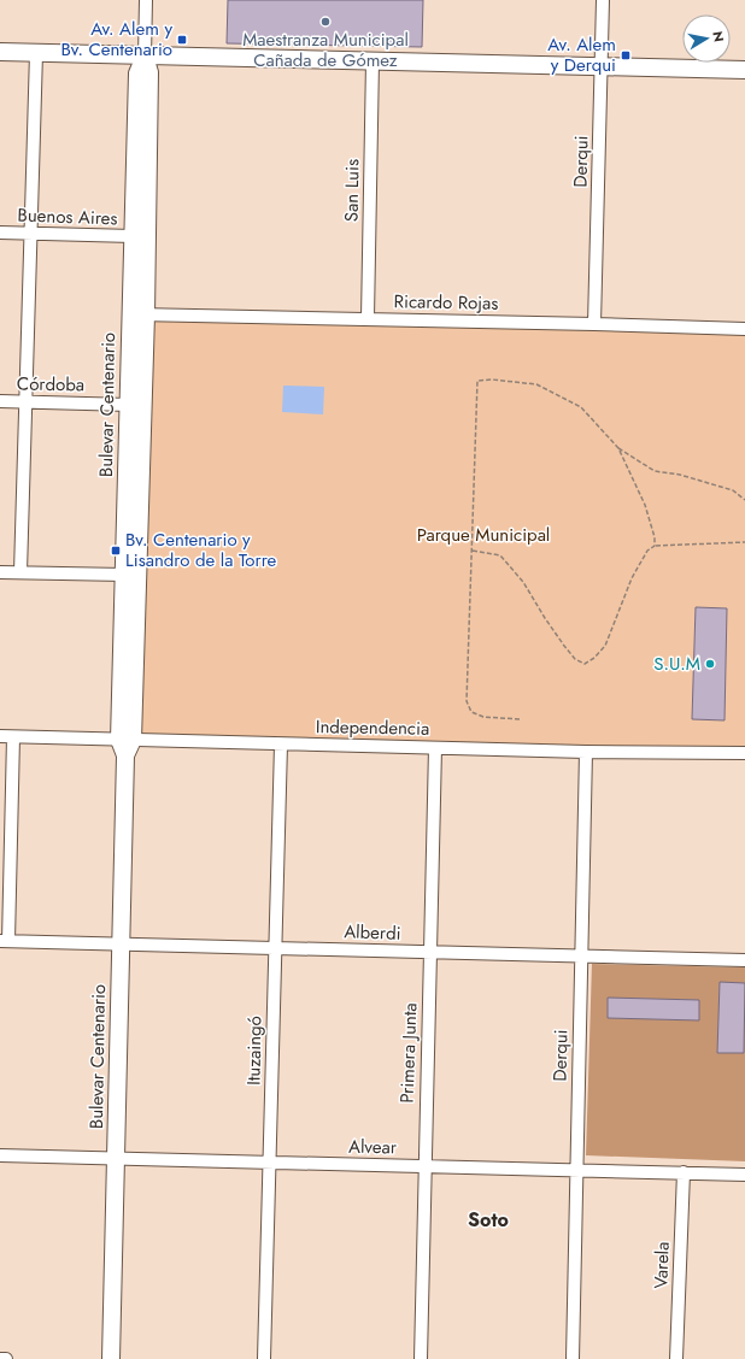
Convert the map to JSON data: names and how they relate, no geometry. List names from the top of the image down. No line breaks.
{"streets":{"main road":["Bulevar Centenario"],"street":["Derqui","San Luis","Buenos Aires","Ricardo Rojas","Córdoba","Independencia","Alberdi","Ituzaingó","Primera Junta","Alvear","Varela"]},"crossings":[["Derqui","Ricardo Rojas"],["Derqui","Independencia"],["Derqui","Alberdi"],["Derqui","Alvear"],["San Luis","Ricardo Rojas"],["Buenos Aires","Bulevar Centenario"],["Ricardo Rojas","Bulevar Centenario"],["Córdoba","Bulevar Centenario"],["Bulevar Centenario","Independencia"],["Bulevar Centenario","Alberdi"],["Bulevar Centenario","Alvear"],["Independencia","Ituzaingó"],["Independencia","Primera Junta"],["Alberdi","Ituzaingó"],["Alberdi","Primera Junta"],["Ituzaingó","Alvear"],["Primera Junta","Alvear"],["Alvear","Varela"]],"districts":["Soto"],"parks":["Parque Municipal"],"places":{"other":["Maestranza Municipal Cañada de Gómez","S.U.M"],"transit":["Av. Alem y Bv. Centenario","Av. Alem y Derqui","Bv. Centenario y Lisandro de la Torre"]},"north":"right"}
